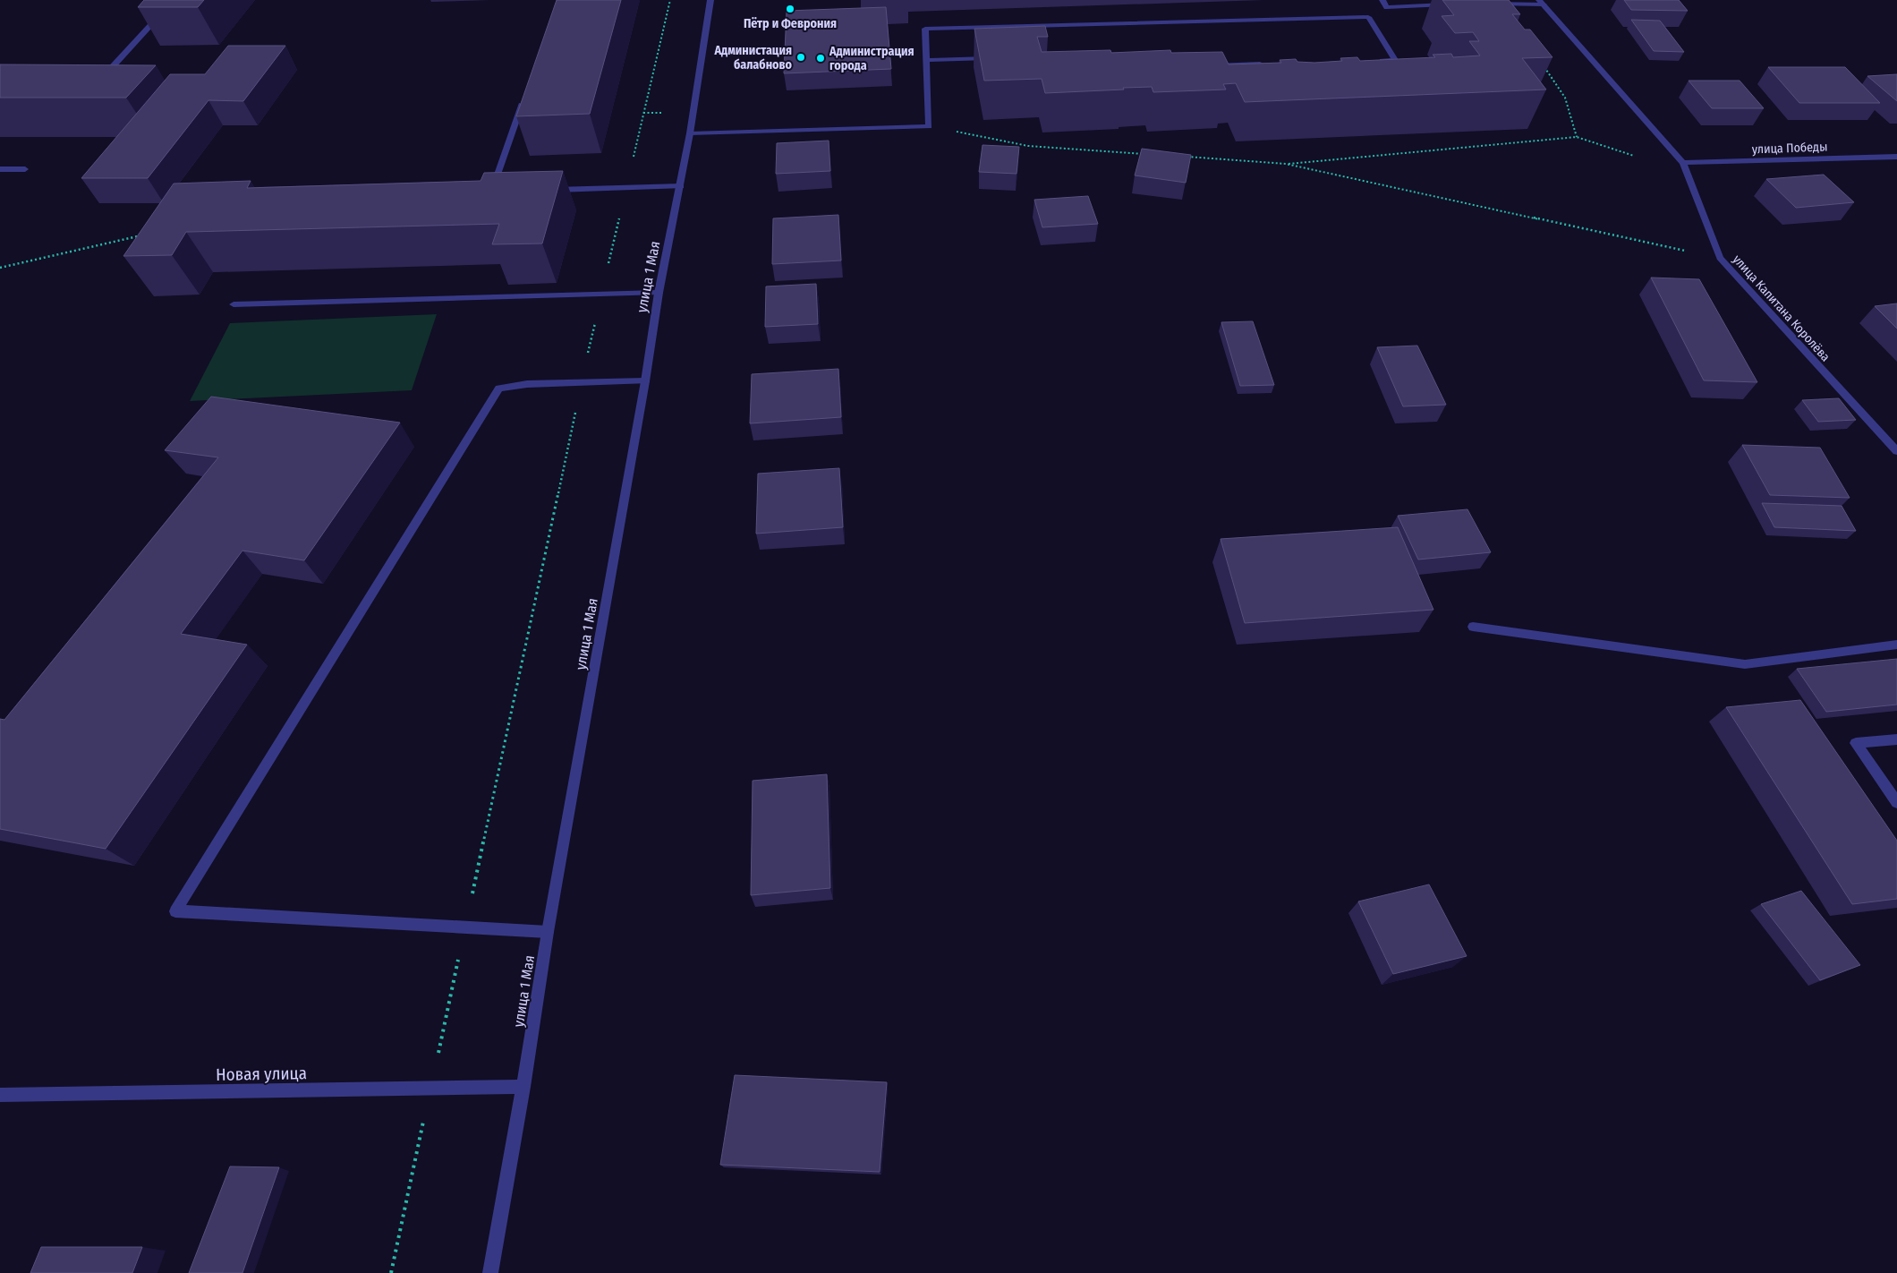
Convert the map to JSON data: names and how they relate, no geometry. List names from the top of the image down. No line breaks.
{"streets":{"street":["улица Победы","улица 1 Мая","улица Капитана Королёва","Новая улица"]},"crossings":[["улица Победы","улица Капитана Королёва"],["улица 1 Мая","Новая улица"]],"places":["Пётр и Феврония","Администация балабново","Администрация города"]}
